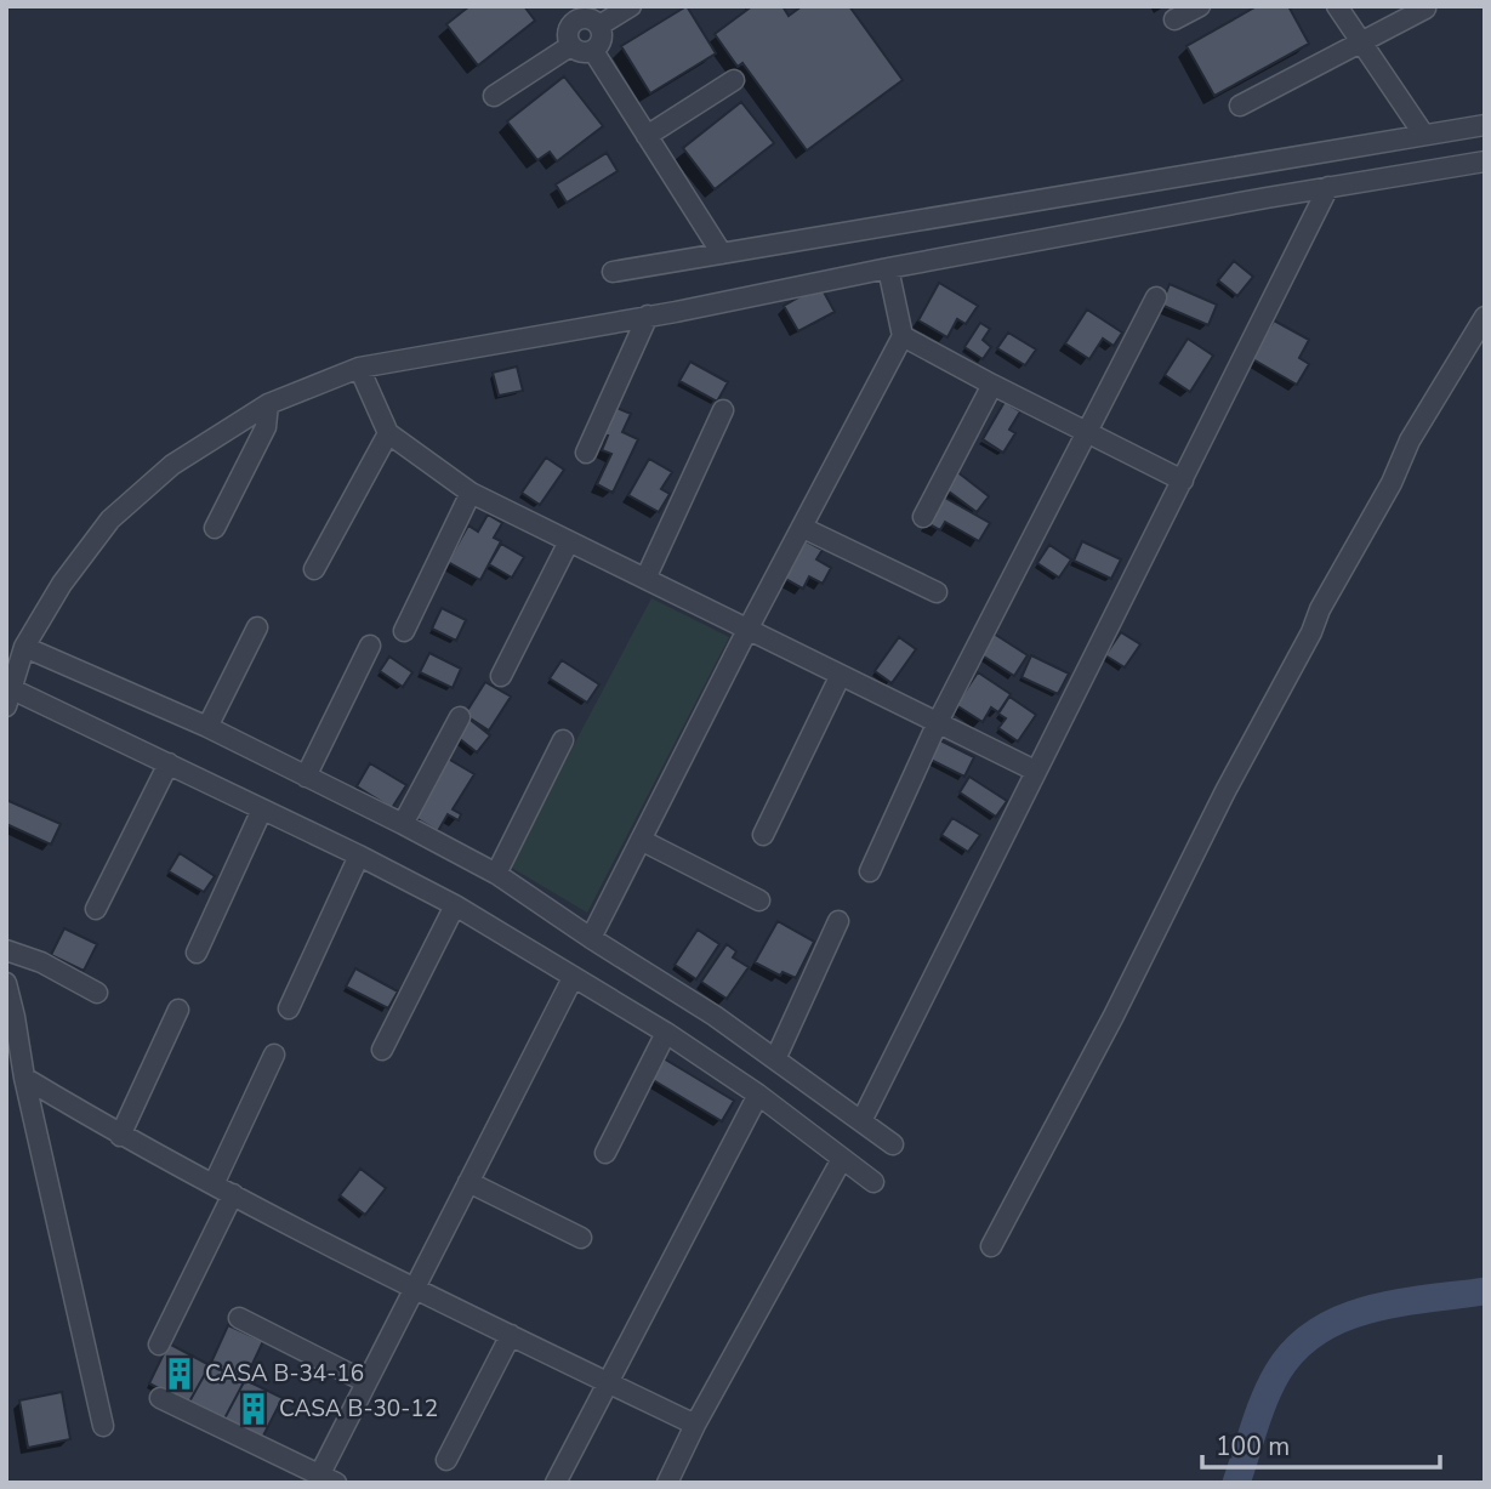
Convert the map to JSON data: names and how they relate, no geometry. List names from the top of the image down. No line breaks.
{"places":{"building":["CASA B-34-16","CASA B-30-12"]},"scale_bar":"100 m"}
